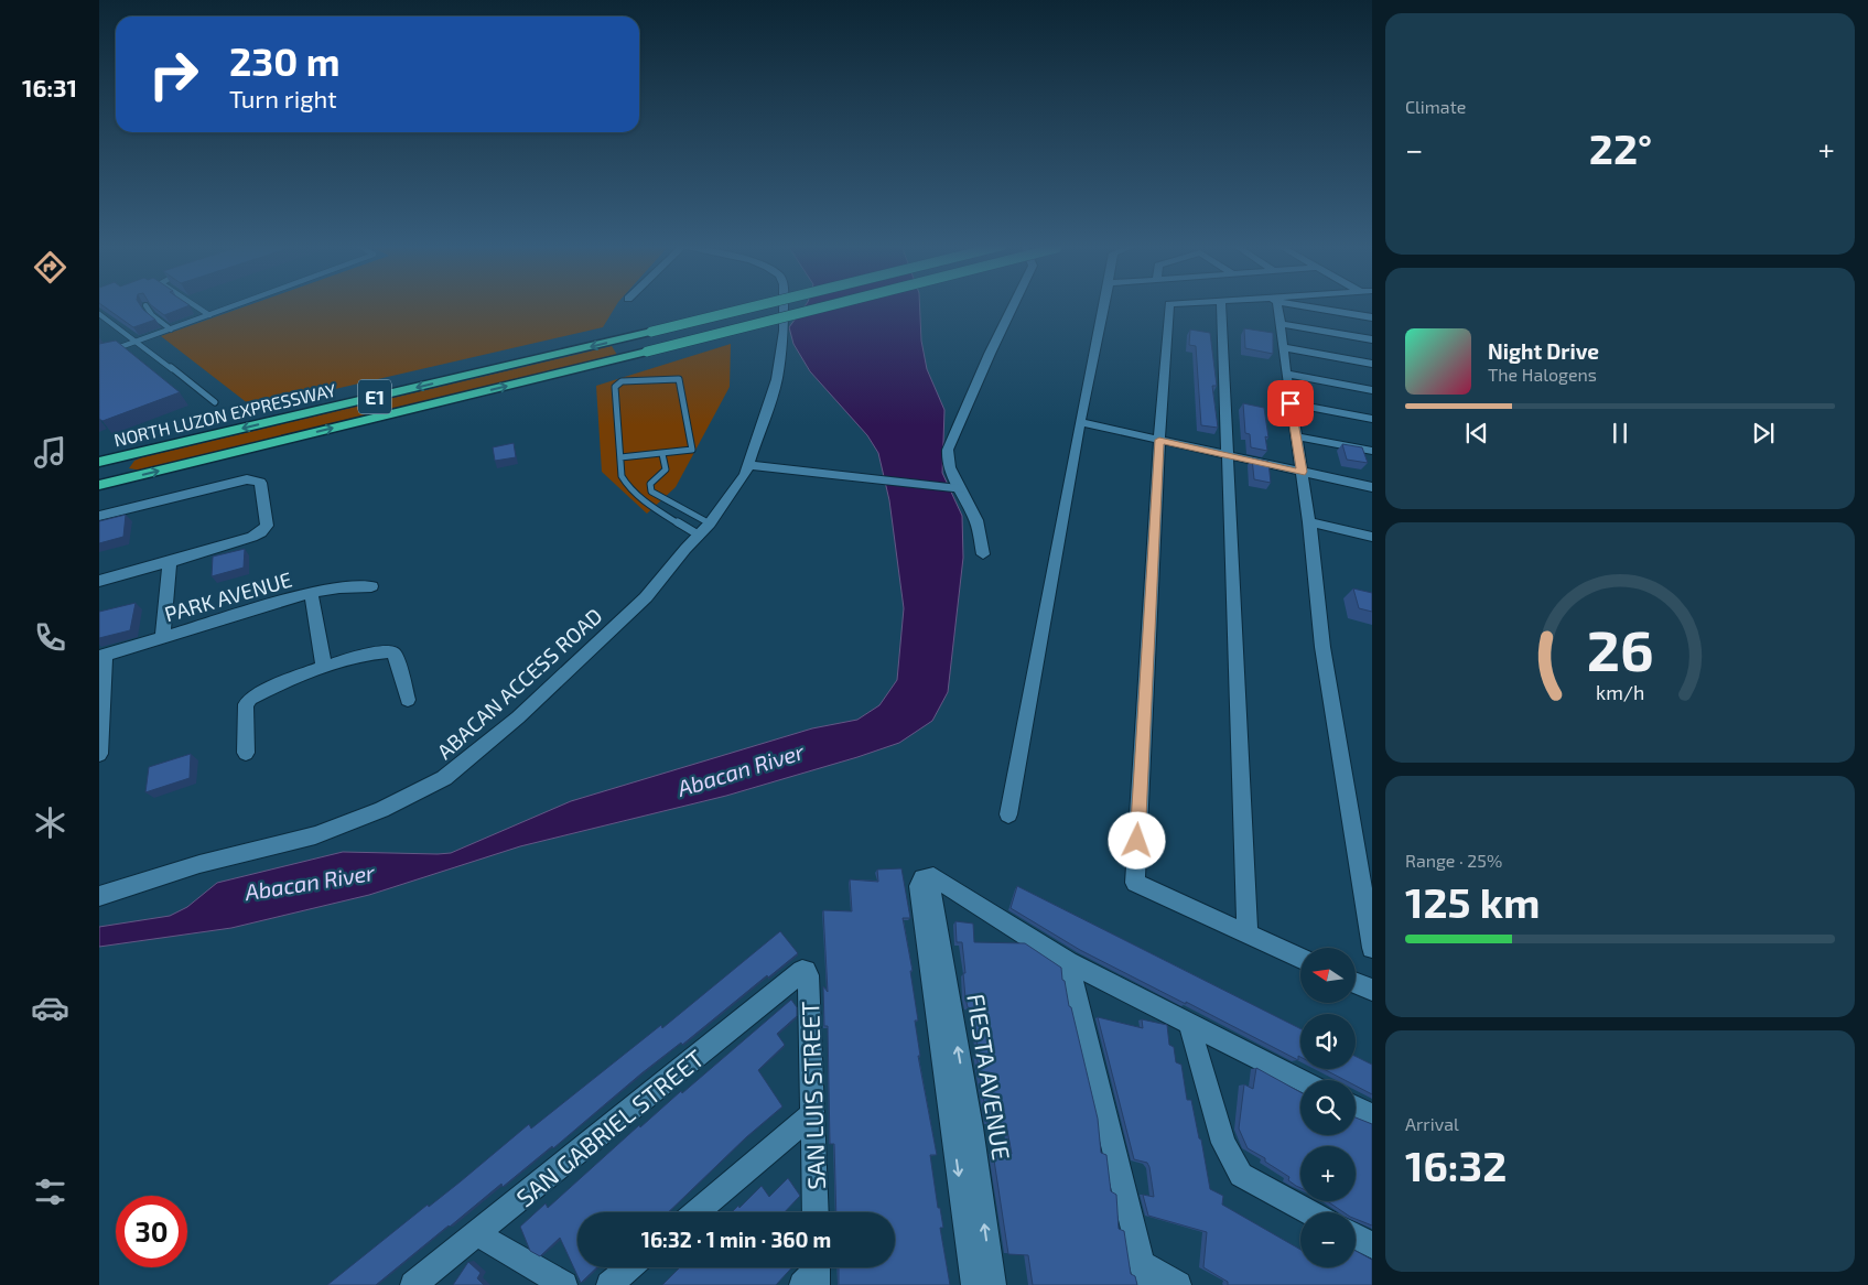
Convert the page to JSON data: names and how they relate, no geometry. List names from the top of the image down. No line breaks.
{"streets":{"highway":["E1","NORTH LUZON EXPRESSWAY"],"street":["PARK AVENUE","ABACAN ACCESS ROAD","FIESTA AVENUE","SAN LUIS STREET","SAN GABRIEL STREET"]},"crossings":[["SAN LUIS STREET","SAN GABRIEL STREET"]],"water":["Abacan River"],"north":"left","page":{"tabs":"16:31","tile":["Climate",["Range · 25%","125 km"],["Arrival","16:32"]],"turn":["230 m","Turn right"],"heat":["−","22°","+"],"song":["Night Drive","The Halogens"],"map_buttons":["+","−"],"limit":"30","trip":"16:32 · 1 min · 360 m","gauge":["26","km/h"]}}
